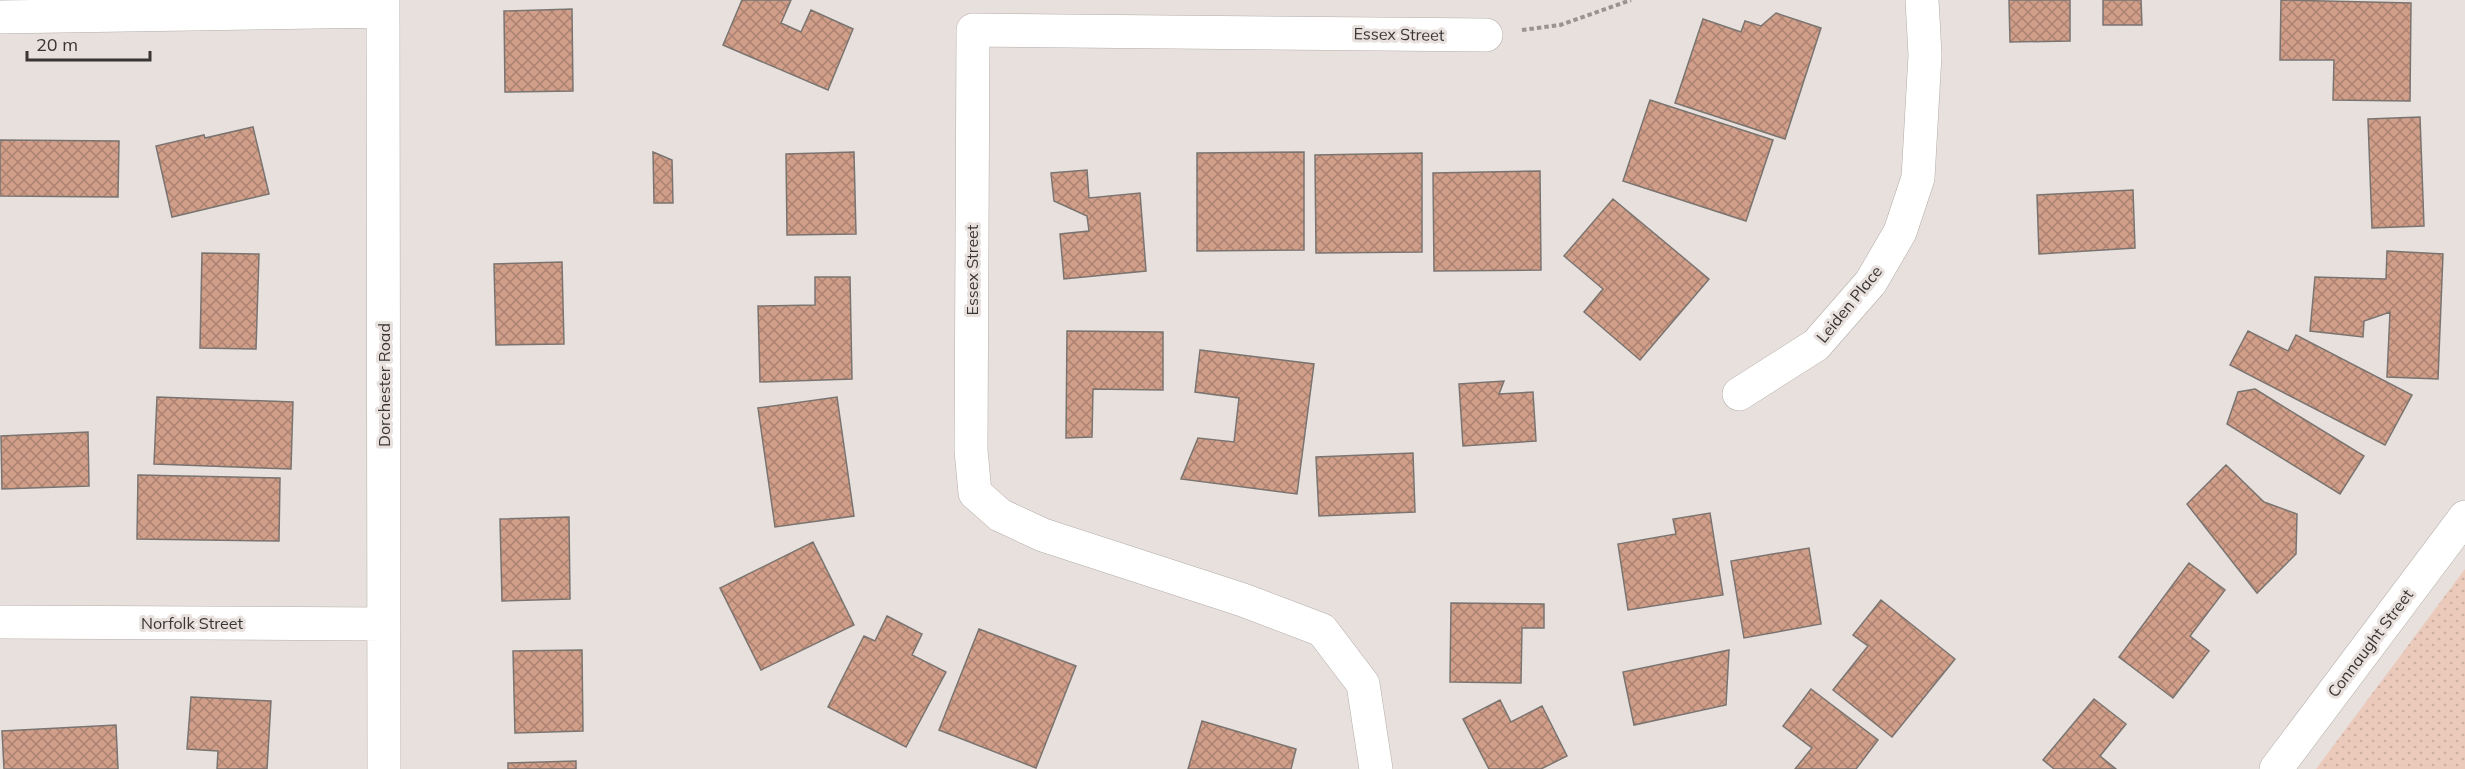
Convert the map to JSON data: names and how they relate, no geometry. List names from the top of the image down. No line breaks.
{"streets":{"street":["Essex Street","Leiden Place","Dorchester Road","Norfolk Street","Connaught Street"]},"crossings":[["Dorchester Road","Norfolk Street"]],"scale_bar":"20 m"}
